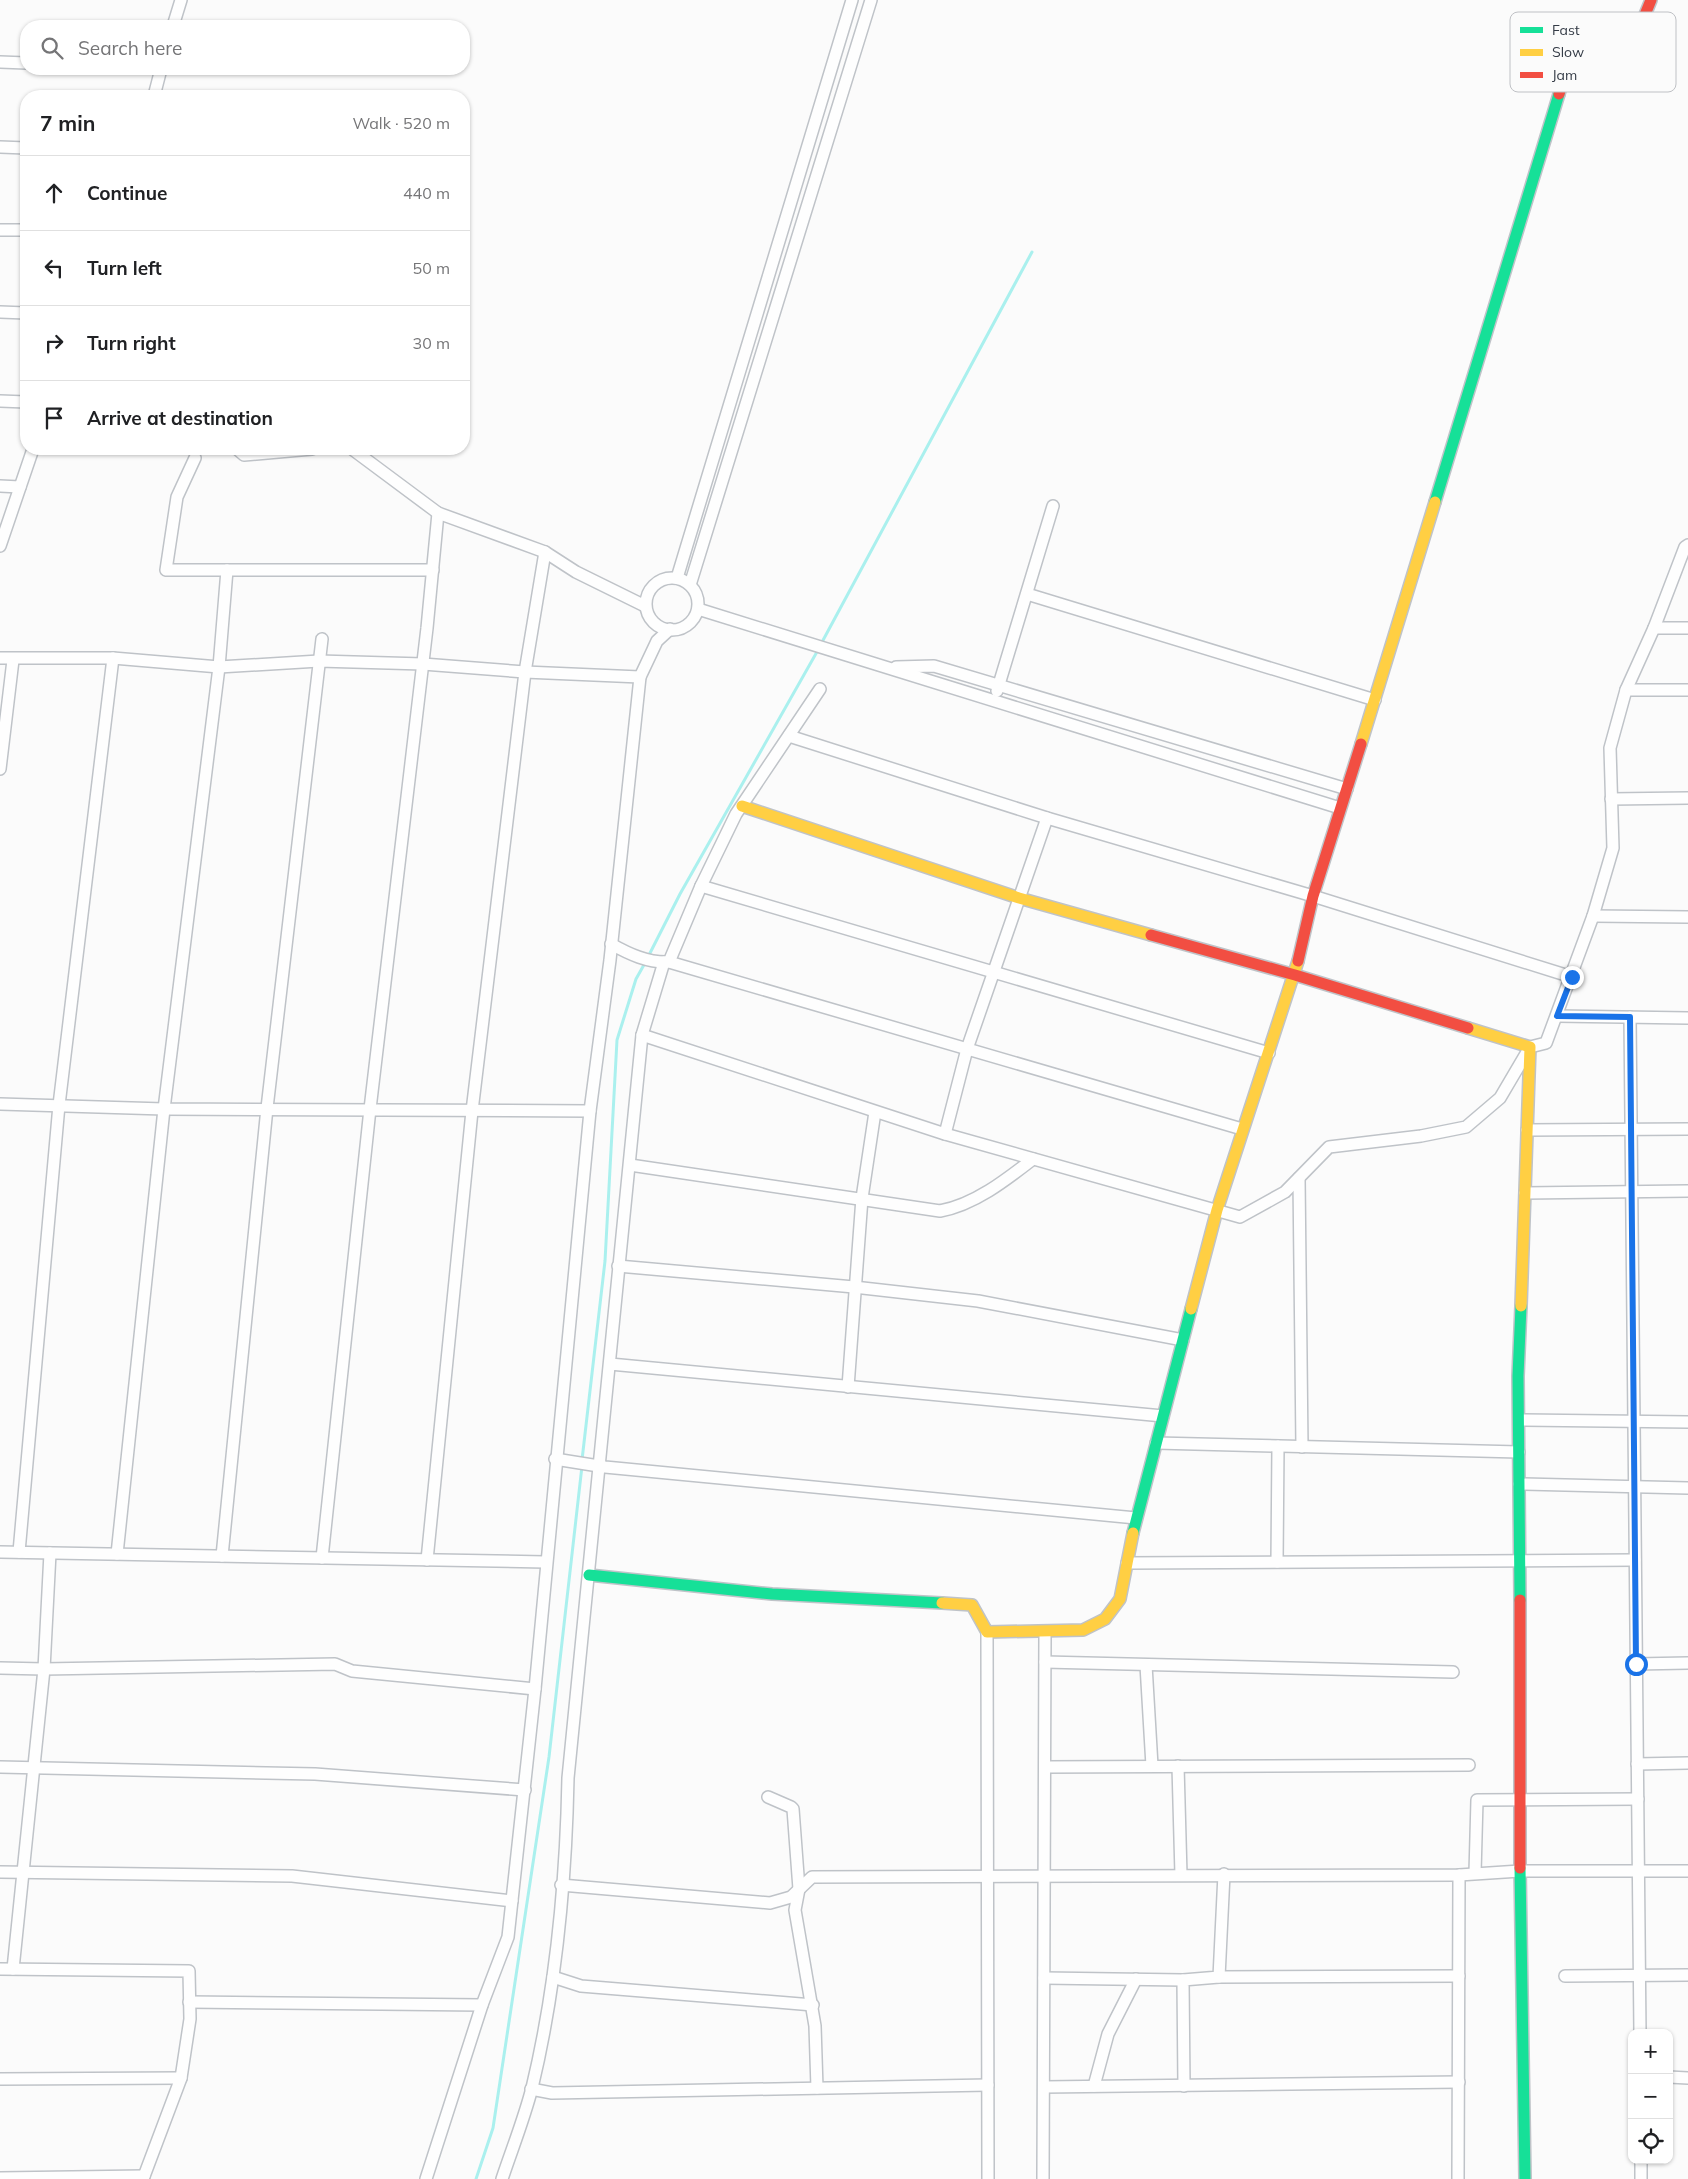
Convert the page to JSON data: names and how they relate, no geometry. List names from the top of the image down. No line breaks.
{"legend":["Fast","Slow","Jam"],"page":{"search":"Search here","heading":["7 min","Walk · 520 m"],"list":[["Continue","440 m"],["Turn left","50 m"],["Turn right","30 m"],"Arrive at destination"],"map_buttons":["+","−"]}}
